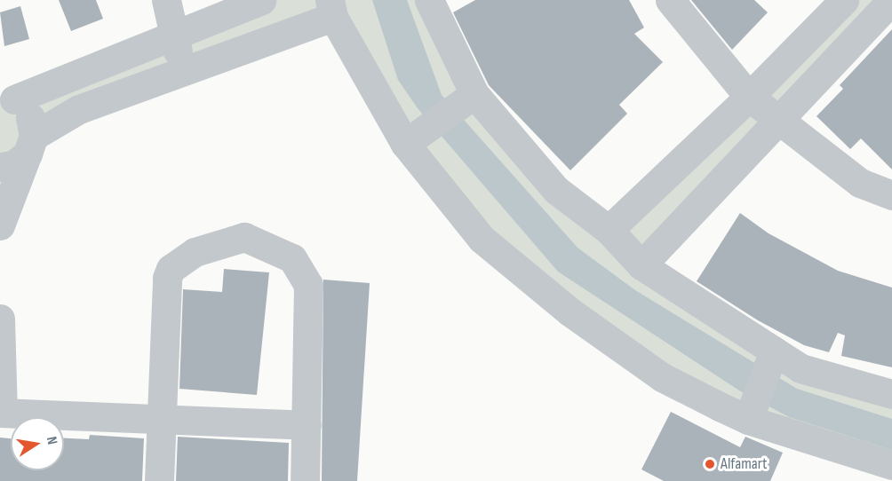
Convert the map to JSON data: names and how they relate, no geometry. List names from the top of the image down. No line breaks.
{"places":["Alfamart"],"north":"right"}
